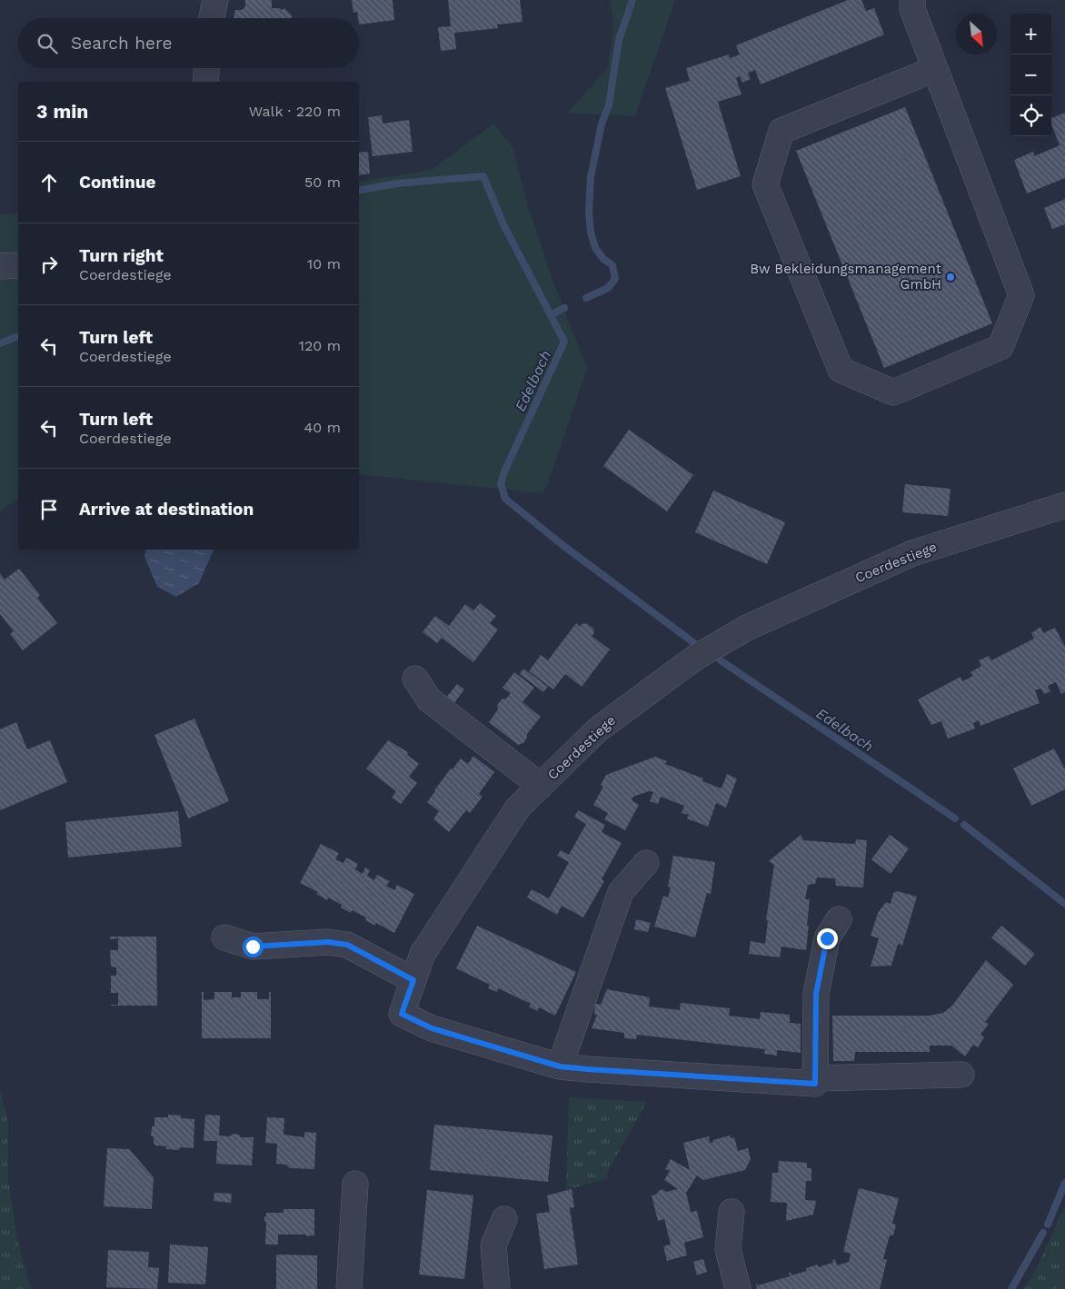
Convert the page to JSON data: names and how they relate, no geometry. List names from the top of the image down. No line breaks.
{"streets":{"street":["Coerdestiege"]},"water":["Edelbach"],"places":["Bw Bekleidungsmanagement GmbH"],"north":"bottom right","page":{"map_buttons":["+","−"],"search":"Search here","heading":["3 min","Walk · 220 m"],"list":[["Continue","50 m"],["Turn right","Coerdestiege","10 m"],["Turn left","Coerdestiege","120 m"],["Turn left","Coerdestiege","40 m"],"Arrive at destination"]}}
